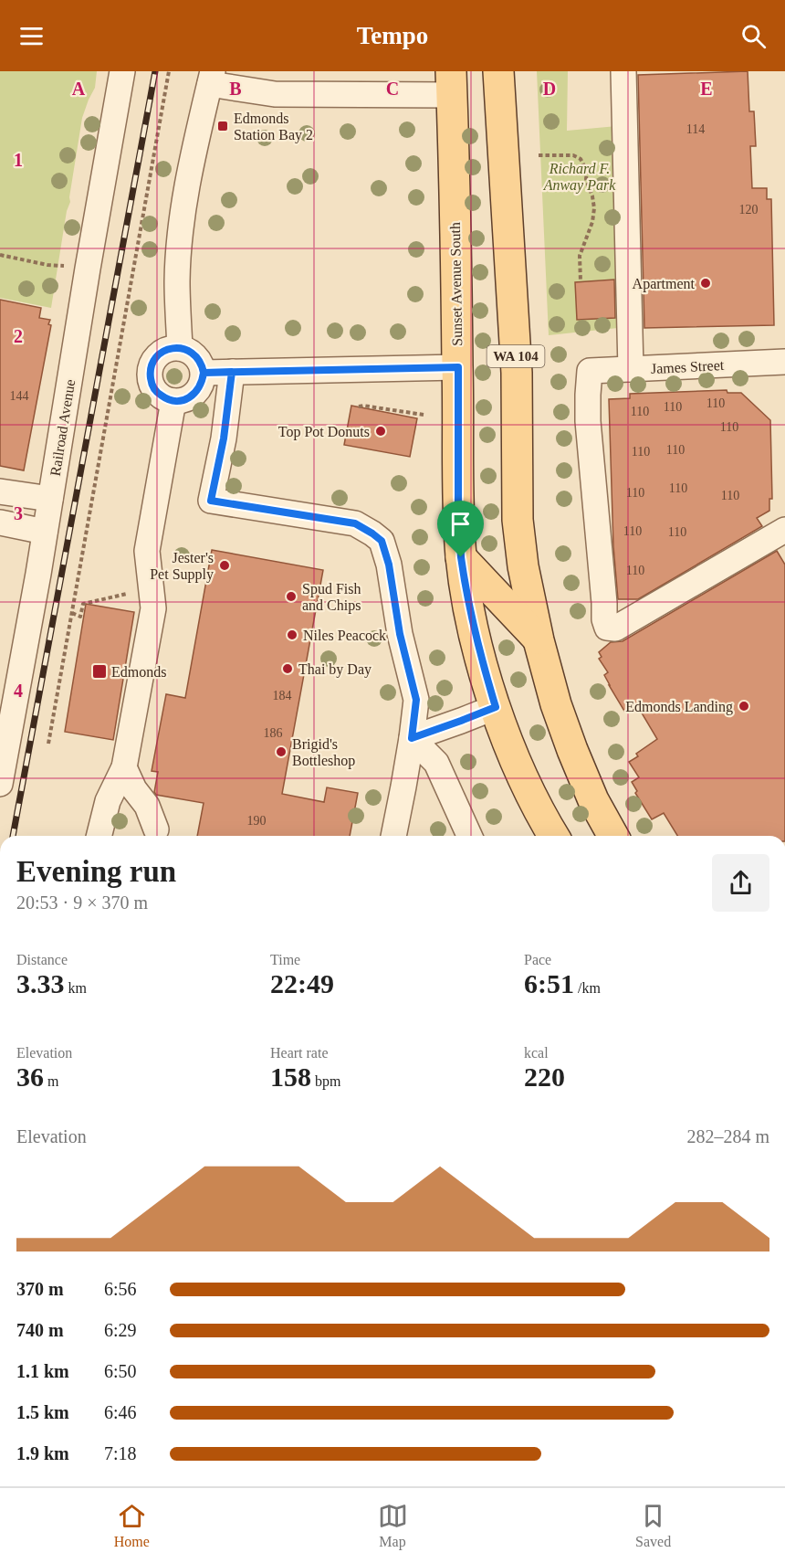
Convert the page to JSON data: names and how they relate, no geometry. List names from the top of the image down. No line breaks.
{"streets":{"main road":["Sunset Avenue South","WA 104"],"street":["James Street","Railroad Avenue"]},"parks":["Richard F. Anway Park"],"places":{"transit":["Edmonds Station Bay 2","Edmonds"],"other":["Apartment","Top Pot Donuts","Jester's Pet Supply","Spud Fish and Chips","Niles Peacock","Thai by Day","Edmonds Landing","Brigid's Bottleshop"]},"house_numbers":["114","120","144","110","110","110","110","110","110","110","110","110","110","110","110","184","186","190"],"page":{"header":"Tempo","heading":["Evening run","20:53 · 9 × 370 m"],"stats":[["Distance","3.33 km"],["Time","22:49"],["Pace","6:51 /km"],["Elevation","36 m"],["Heart rate","158 bpm"],["kcal","220"]],"chart":["Elevation","282–284 m"],"list":[{"name":"370 m","note":"6:56"},{"name":"740 m","note":"6:29"},{"name":"1.1 km","note":"6:50"},{"name":"1.5 km","note":"6:46"},{"name":"1.9 km","note":"7:18"}],"tabs":["Home","Map","Saved"]},"grid":{"columns":["A","B","C","D","E"],"rows":["1","2","3","4"]}}
